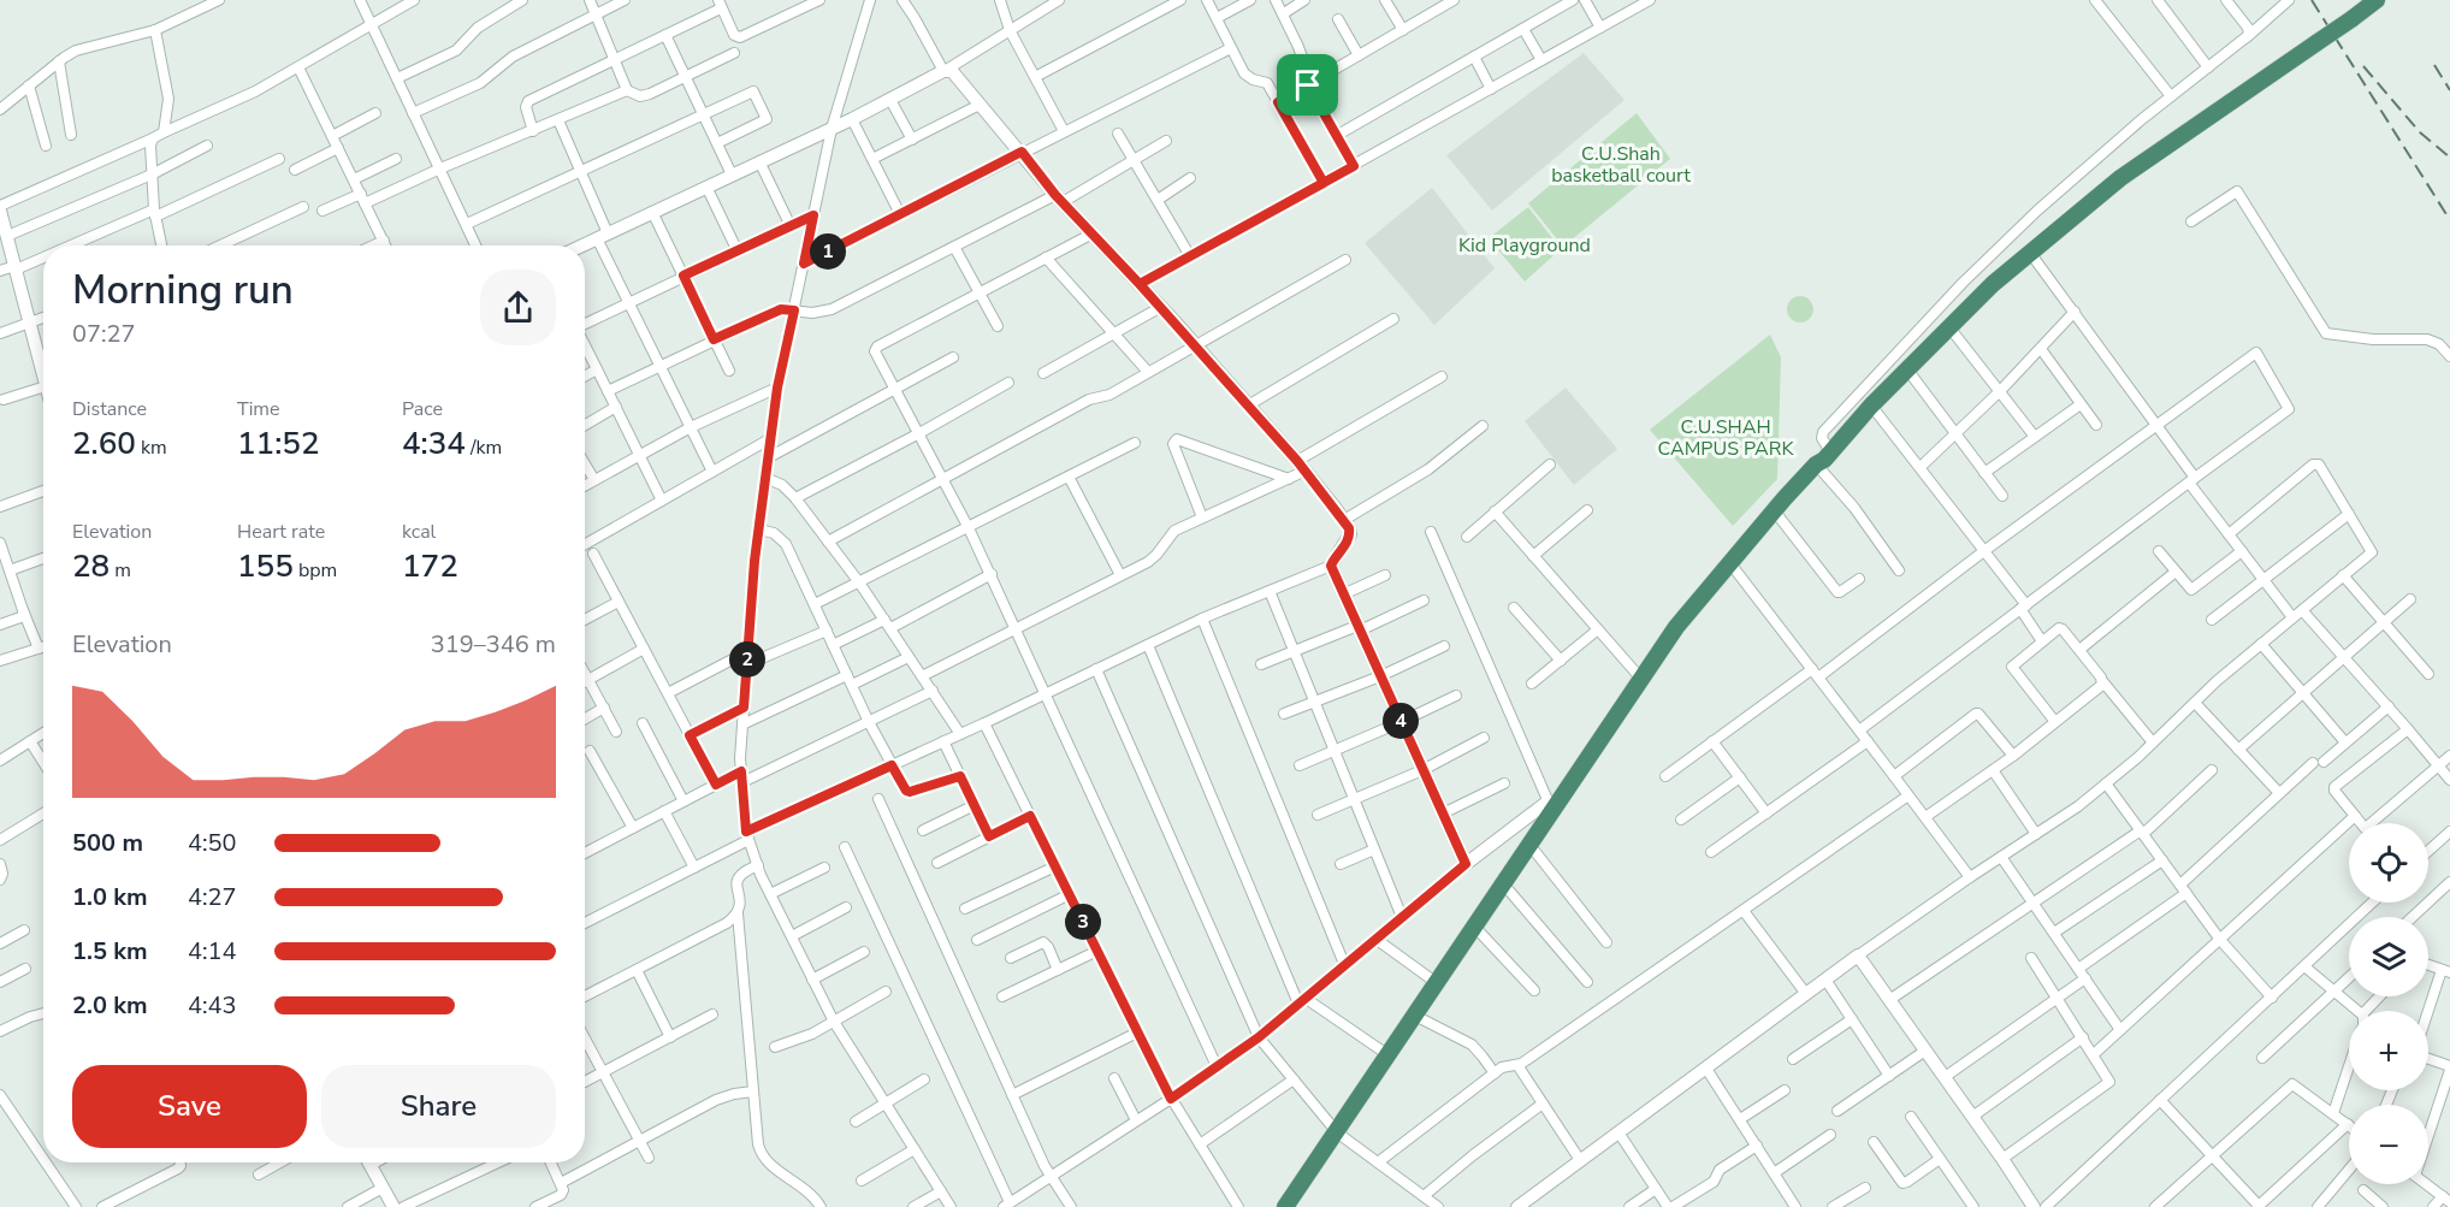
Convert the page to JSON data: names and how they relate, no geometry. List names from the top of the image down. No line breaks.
{"parks":["C.U.Shah basketball court","Kid Playground","C.U.SHAH CAMPUS PARK"],"page":{"pins":["1","2","4","3"],"heading":["Morning run","07:27"],"stats":[["Distance","2.60 km"],["Time","11:52"],["Pace","4:34 /km"],["Elevation","28 m"],["Heart rate","155 bpm"],["kcal","172"]],"chart":["Elevation","319–346 m"],"list":[{"name":"500 m","note":"4:50"},{"name":"1.0 km","note":"4:27"},{"name":"1.5 km","note":"4:14"},{"name":"2.0 km","note":"4:43"}],"map_buttons":["+","−"],"buttons":["Save","Share"]}}
